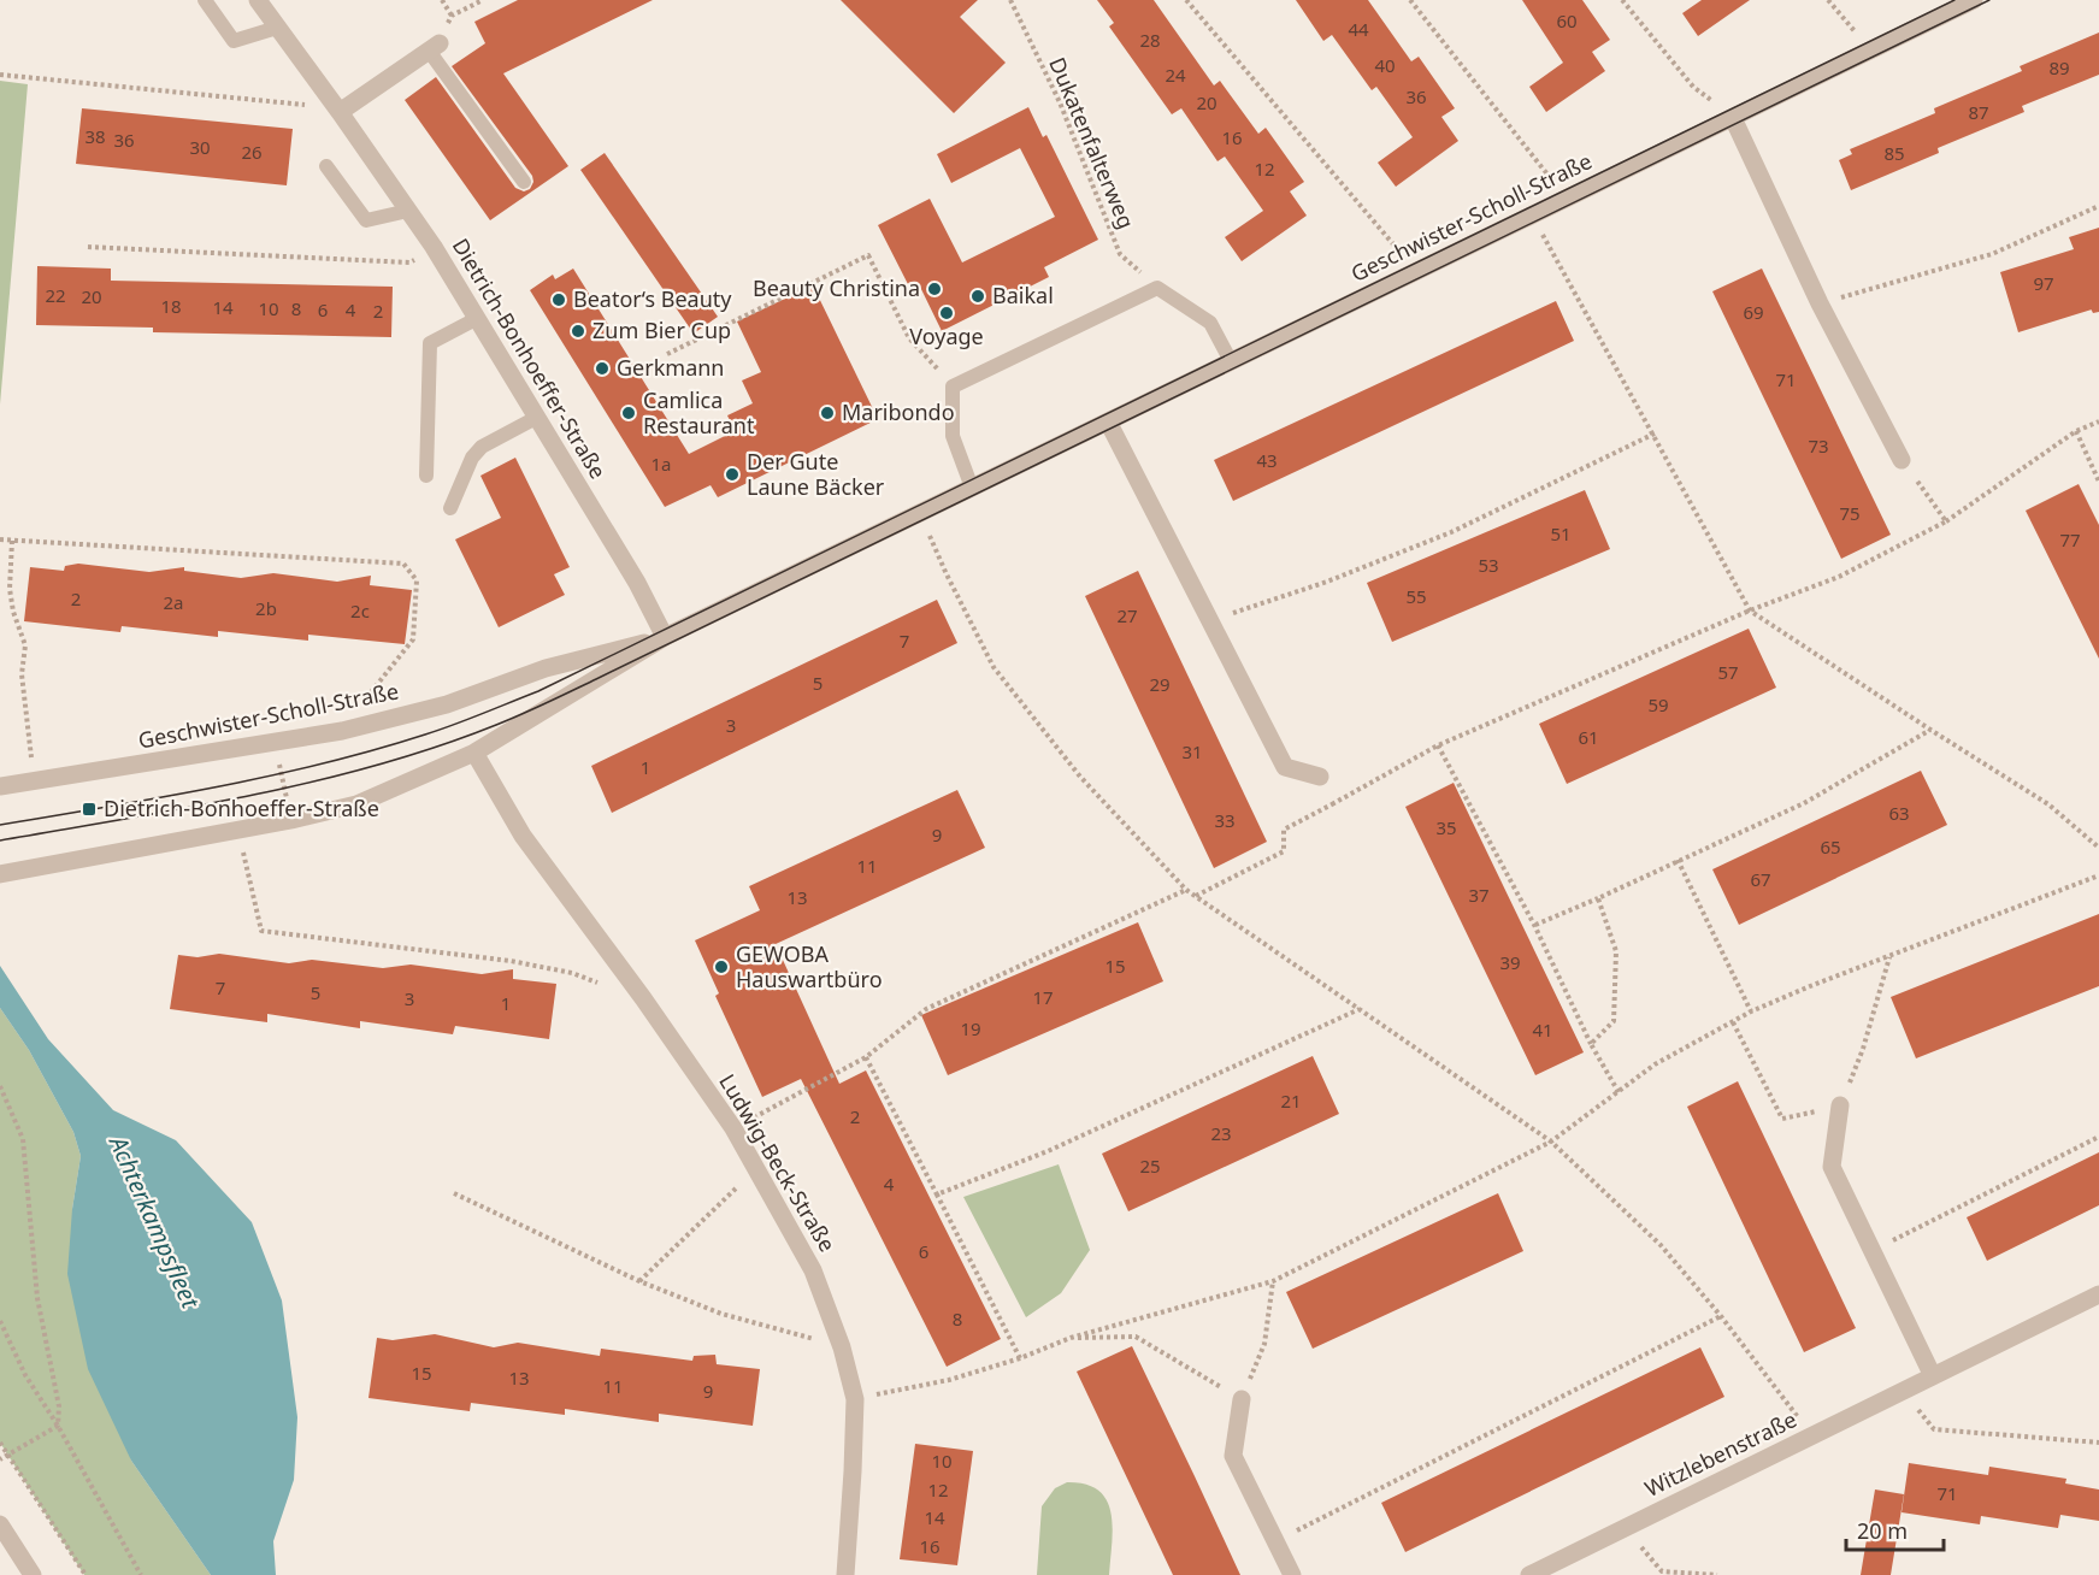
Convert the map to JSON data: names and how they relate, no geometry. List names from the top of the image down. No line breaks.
{"streets":{"street":["Geschwister-Scholl-Straße","Dietrich-Bonhoeffer-Straße","Ludwig-Beck-Straße","Witzlebenstraße"],"path":["Dukatenfalterweg"]},"crossings":[["Geschwister-Scholl-Straße","Dietrich-Bonhoeffer-Straße"],["Geschwister-Scholl-Straße","Ludwig-Beck-Straße"]],"water":["Achterkampsfleet"],"places":{"other":["Beauty Christina","Baikal","Beator‘s Beauty","Voyage","Zum Bier Cup","Gerkmann","Camlica Restaurant","Maribondo","Der Gute Laune Bäcker","GEWOBA Hauswartbüro"],"transit":["Dietrich-Bonhoeffer-Straße"]},"house_numbers":["60","44","28","40","89","24","36","20","87","38","16","36","30","26","85","12","97","22","20","18","14","10","8","6","4","2","69","71","73","43","1a","75","51","77","53","55","2","2a","2b","2c","27","7","57","5","29","59","3","61","31","1","63","33","35","9","65","11","67","37","13","39","15","7","5","17","3","1","19","41","21","2","23","25","4","6","8","15","13","11","9","10","12","71","14","16"],"scale_bar":"20 m"}
